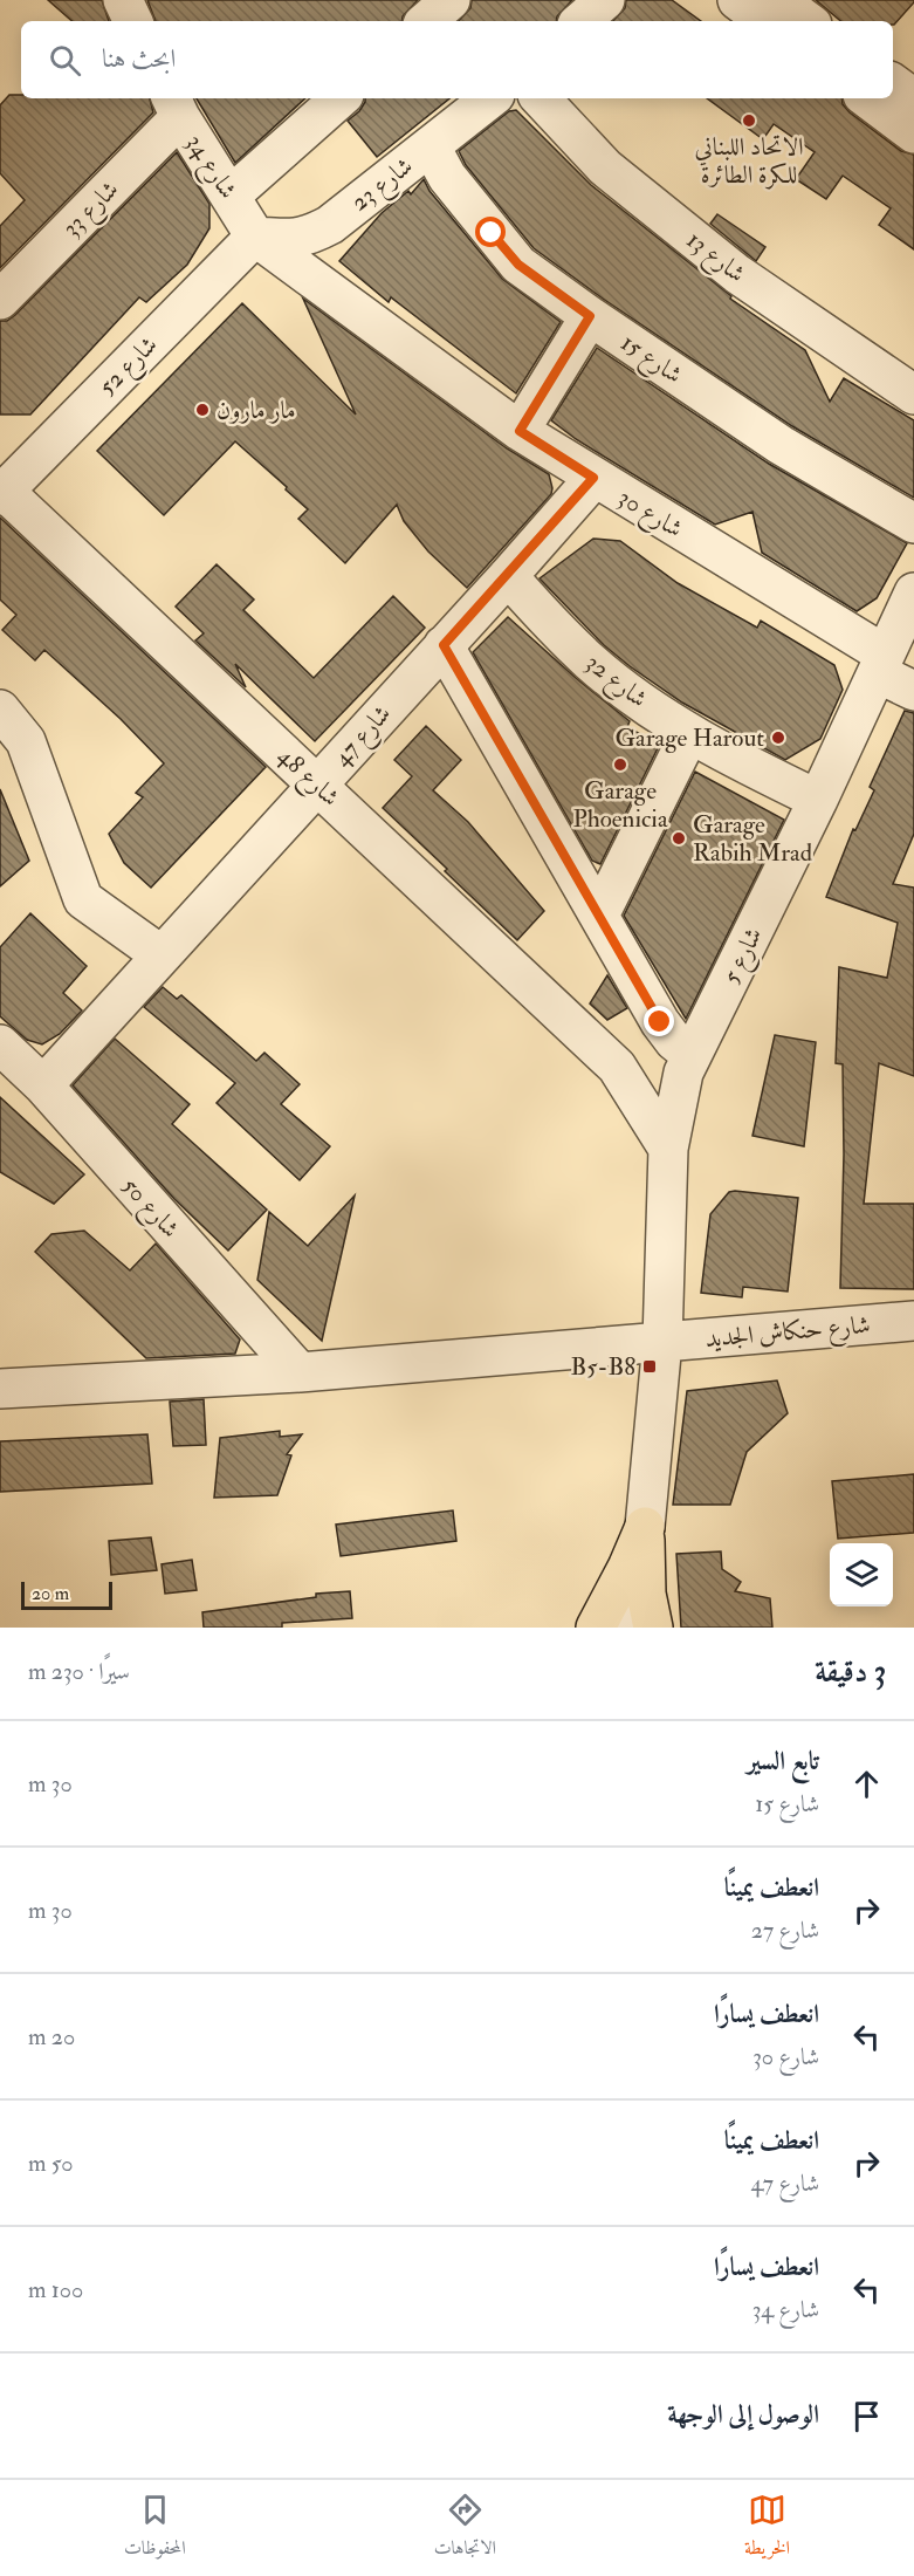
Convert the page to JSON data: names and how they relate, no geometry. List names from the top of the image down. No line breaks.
{"streets":{"street":["شارع 34","شارع 23","شارع 33","شارع 13","شارع 15","شارع 52","شارع 30","شارع 32","شارع 47","شارع 48","شارع 5","شارع 50","شارع حنكاش الجديد"]},"crossings":[["شارع 34","شارع 23"],["شارع 34","شارع 33"],["شارع 34","شارع 52"],["شارع 34","شارع 30"],["شارع 23","شارع 15"],["شارع 23","شارع 52"],["شارع 23","شارع 30"],["شارع 52","شارع 30"],["شارع 52","شارع 48"],["شارع 30","شارع 47"],["شارع 30","شارع 5"],["شارع 32","شارع 47"],["شارع 32","شارع 5"],["شارع 47","شارع 48"],["شارع 47","شارع 50"],["شارع 48","شارع 5"],["شارع 5","شارع حنكاش الجديد"],["شارع 50","شارع حنكاش الجديد"]],"places":{"other":["الاتحاد اللبناني للكرة الطائرة","مار مارون","Garage Harout","Garage Phoenicia","Garage Rabih Mrad"],"transit":["B5-B8"]},"scale_bar":"20 m","page":{"search":"ابحث هنا","scale":"20 m","heading":["3 دقيقة","سيرًا · 230 m"],"list":[["تابع السير","شارع 15","30 m"],["انعطف يمينًا","شارع 27","30 m"],["انعطف يسارًا","شارع 30","20 m"],["انعطف يمينًا","شارع 47","50 m"],["انعطف يسارًا","شارع 34","100 m"],"الوصول إلى الوجهة"],"nav":["الخريطة","الاتجاهات","المحفوظات"]}}
